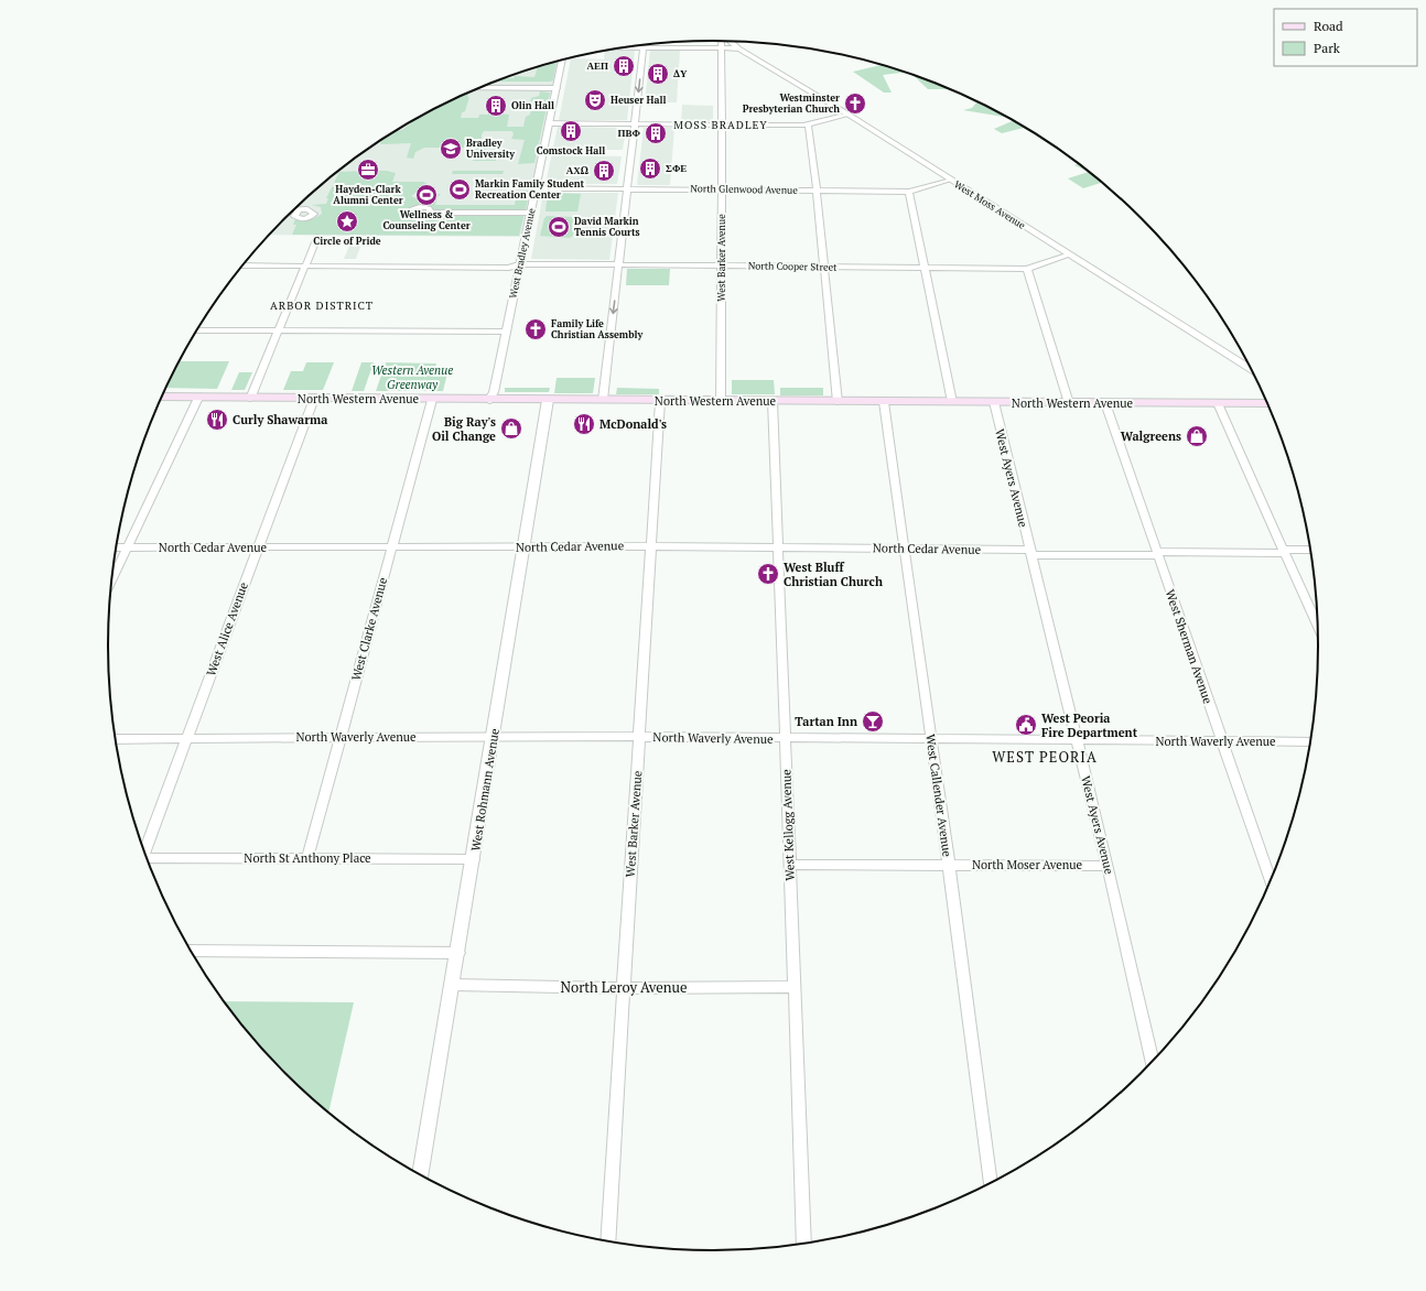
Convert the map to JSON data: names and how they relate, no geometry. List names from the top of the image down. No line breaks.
{"streets":{"main road":["North Western Avenue"],"street":["North Glenwood Avenue","West Moss Avenue","West Bradley Avenue","West Barker Avenue","North Cooper Street","West Ayers Avenue","North Cedar Avenue","West Alice Avenue","West Clarke Avenue","West Sherman Avenue","North Waverly Avenue","West Rohmann Avenue","West Callender Avenue","West Kellogg Avenue","North St Anthony Place","North Moser Avenue","North Leroy Avenue"]},"crossings":[["North Glenwood Avenue","West Moss Avenue"],["North Glenwood Avenue","West Bradley Avenue"],["North Glenwood Avenue","West Barker Avenue"],["West Moss Avenue","North Cooper Street"],["West Bradley Avenue","North Cooper Street"],["West Bradley Avenue","North Western Avenue"],["West Barker Avenue","North Cooper Street"],["West Barker Avenue","North Western Avenue"],["West Barker Avenue","North Cedar Avenue"],["West Barker Avenue","North Waverly Avenue"],["West Barker Avenue","North Leroy Avenue"],["North Western Avenue","West Ayers Avenue"],["North Western Avenue","West Alice Avenue"],["North Western Avenue","West Clarke Avenue"],["North Western Avenue","West Sherman Avenue"],["North Western Avenue","West Rohmann Avenue"],["North Western Avenue","West Callender Avenue"],["North Western Avenue","West Kellogg Avenue"],["West Ayers Avenue","North Cedar Avenue"],["West Ayers Avenue","North Waverly Avenue"],["West Ayers Avenue","North Moser Avenue"],["North Cedar Avenue","West Alice Avenue"],["North Cedar Avenue","West Clarke Avenue"],["North Cedar Avenue","West Sherman Avenue"],["North Cedar Avenue","West Rohmann Avenue"],["North Cedar Avenue","West Callender Avenue"],["North Cedar Avenue","West Kellogg Avenue"],["West Alice Avenue","North Waverly Avenue"],["West Clarke Avenue","North Waverly Avenue"],["West Clarke Avenue","North St Anthony Place"],["West Sherman Avenue","North Waverly Avenue"],["North Waverly Avenue","West Rohmann Avenue"],["North Waverly Avenue","West Callender Avenue"],["North Waverly Avenue","West Kellogg Avenue"],["West Rohmann Avenue","North St Anthony Place"],["West Rohmann Avenue","North Leroy Avenue"],["West Callender Avenue","North Moser Avenue"],["West Kellogg Avenue","North Moser Avenue"],["West Kellogg Avenue","North Leroy Avenue"]],"districts":["MOSS BRADLEY","ARBOR DISTRICT","WEST PEORIA"],"parks":["Western Avenue Greenway"],"places":{"building":["ΑΕΠ","ΔΥ","Olin Hall","Comstock Hall","ΠΒΦ","ΣΦΕ","ΑΧΩ"],"theatre":["Heuser Hall"],"church":["Westminster Presbyterian Church","Family Life Christian Assembly","West Bluff Christian Church"],"school or university":["Bradley University"],"office":["Hayden-Clark Alumni Center"],"sports":["Markin Family Student Recreation Center","Wellness & Counseling Center","David Markin Tennis Courts"],"place":["Circle of Pride"],"restaurant":["Curly Shawarma","McDonald's"],"shop":["Big Ray's Oil Change","Walgreens"],"bar":["Tartan Inn"],"public building":["West Peoria Fire Department"]},"legend":["Road","Park"]}
